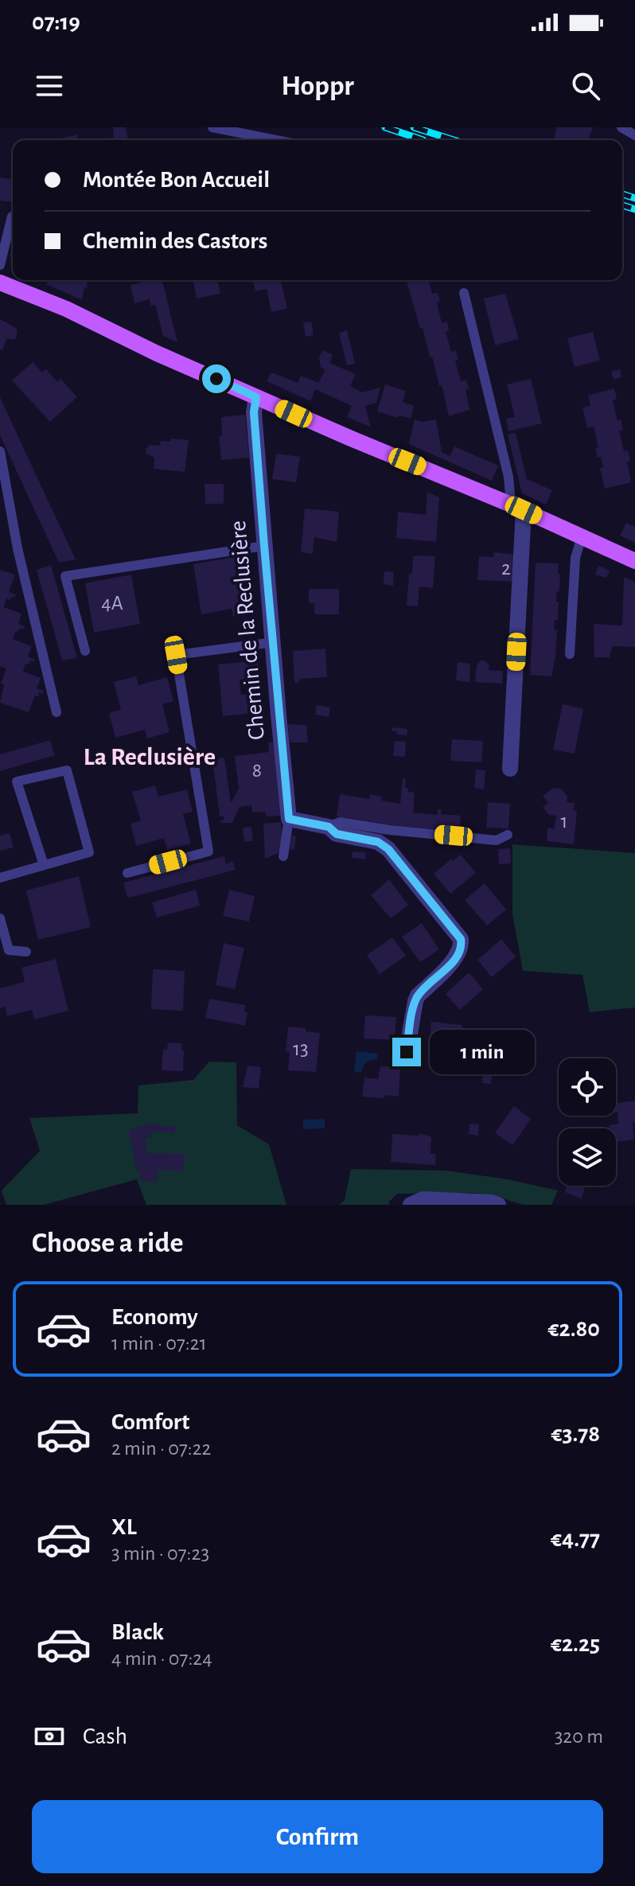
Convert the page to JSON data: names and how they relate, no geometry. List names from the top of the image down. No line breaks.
{"streets":{"street":["Chemin de la Reclusière"]},"districts":["La Reclusière"],"house_numbers":["2","4A","8","1","13"],"page":{"status":"07:19","header":"Hoppr","banner":["Montée Bon Accueil","Chemin des Castors"],"bubble":"1 min","heading":"Choose a ride","list":[{"name":"Economy","note":"1 min · 07:21","value":"€2.80"},{"name":"Comfort","note":"2 min · 07:22","value":"€3.78"},{"name":"XL","note":"3 min · 07:23","value":"€4.77"},{"name":"Black","note":"4 min · 07:24","value":"€2.25"}],"pay":["Cash","320 m"],"buttons":"Confirm"}}
